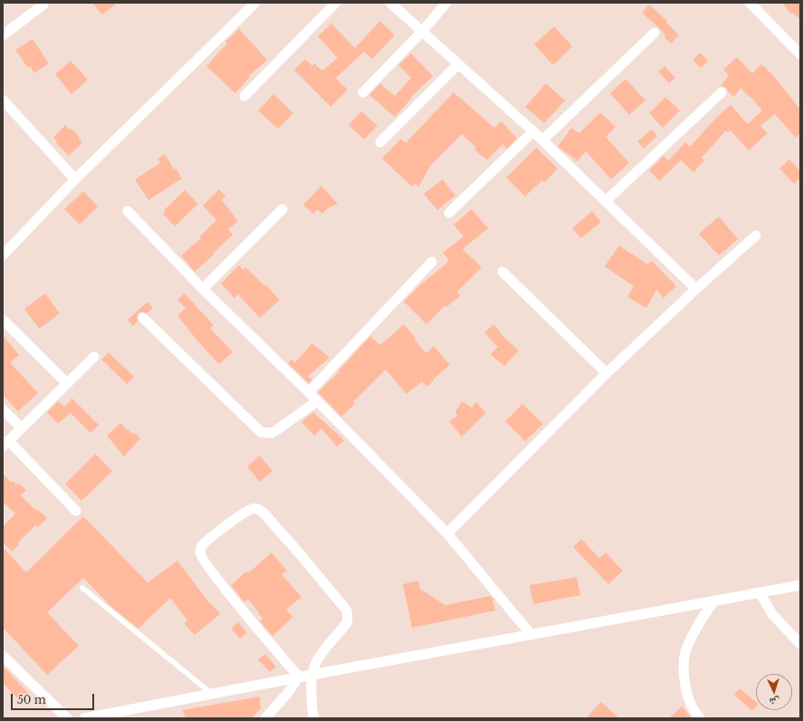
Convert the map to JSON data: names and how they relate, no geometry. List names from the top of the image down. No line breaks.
{"scale_bar":"50 m","north":"bottom"}
